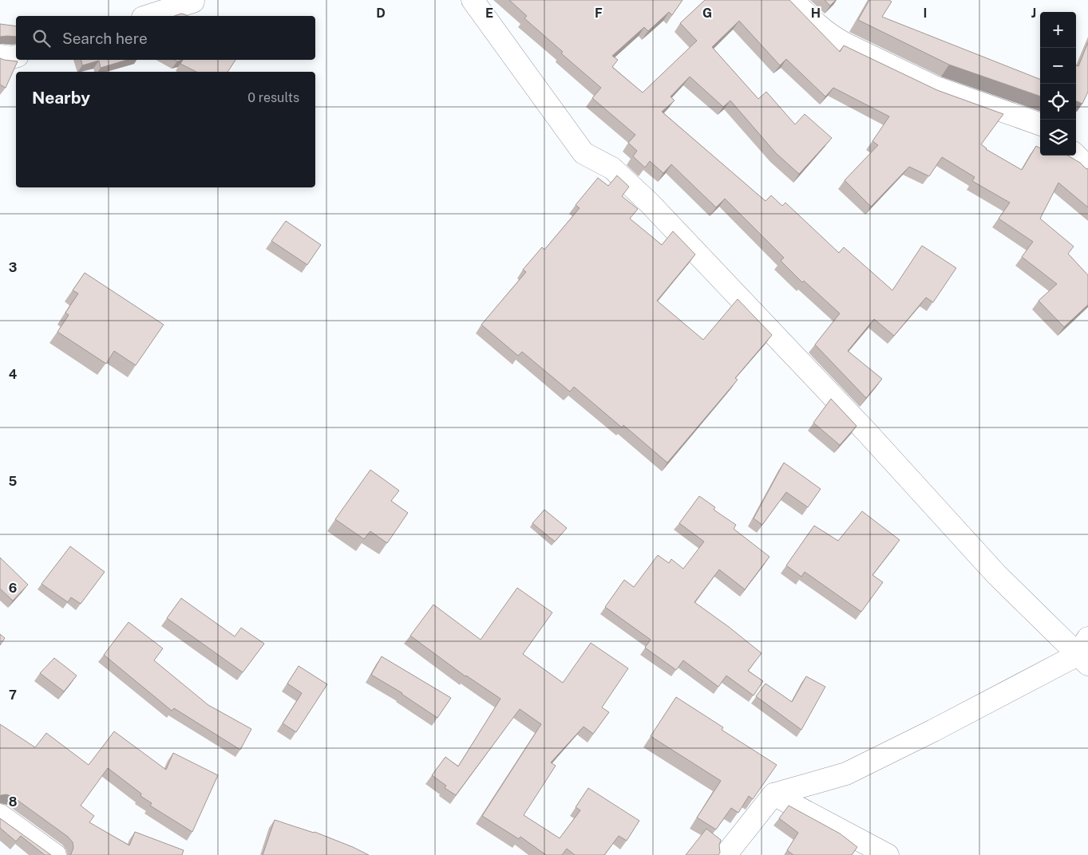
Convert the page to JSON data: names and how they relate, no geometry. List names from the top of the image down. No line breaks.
{"page":{"map_buttons":["+","−"],"search":"Search here","heading":["Nearby","0 results"]},"grid":{"columns":["D","E","F","G","H","I","J"],"rows":["3","4","5","6","7","8"]}}
